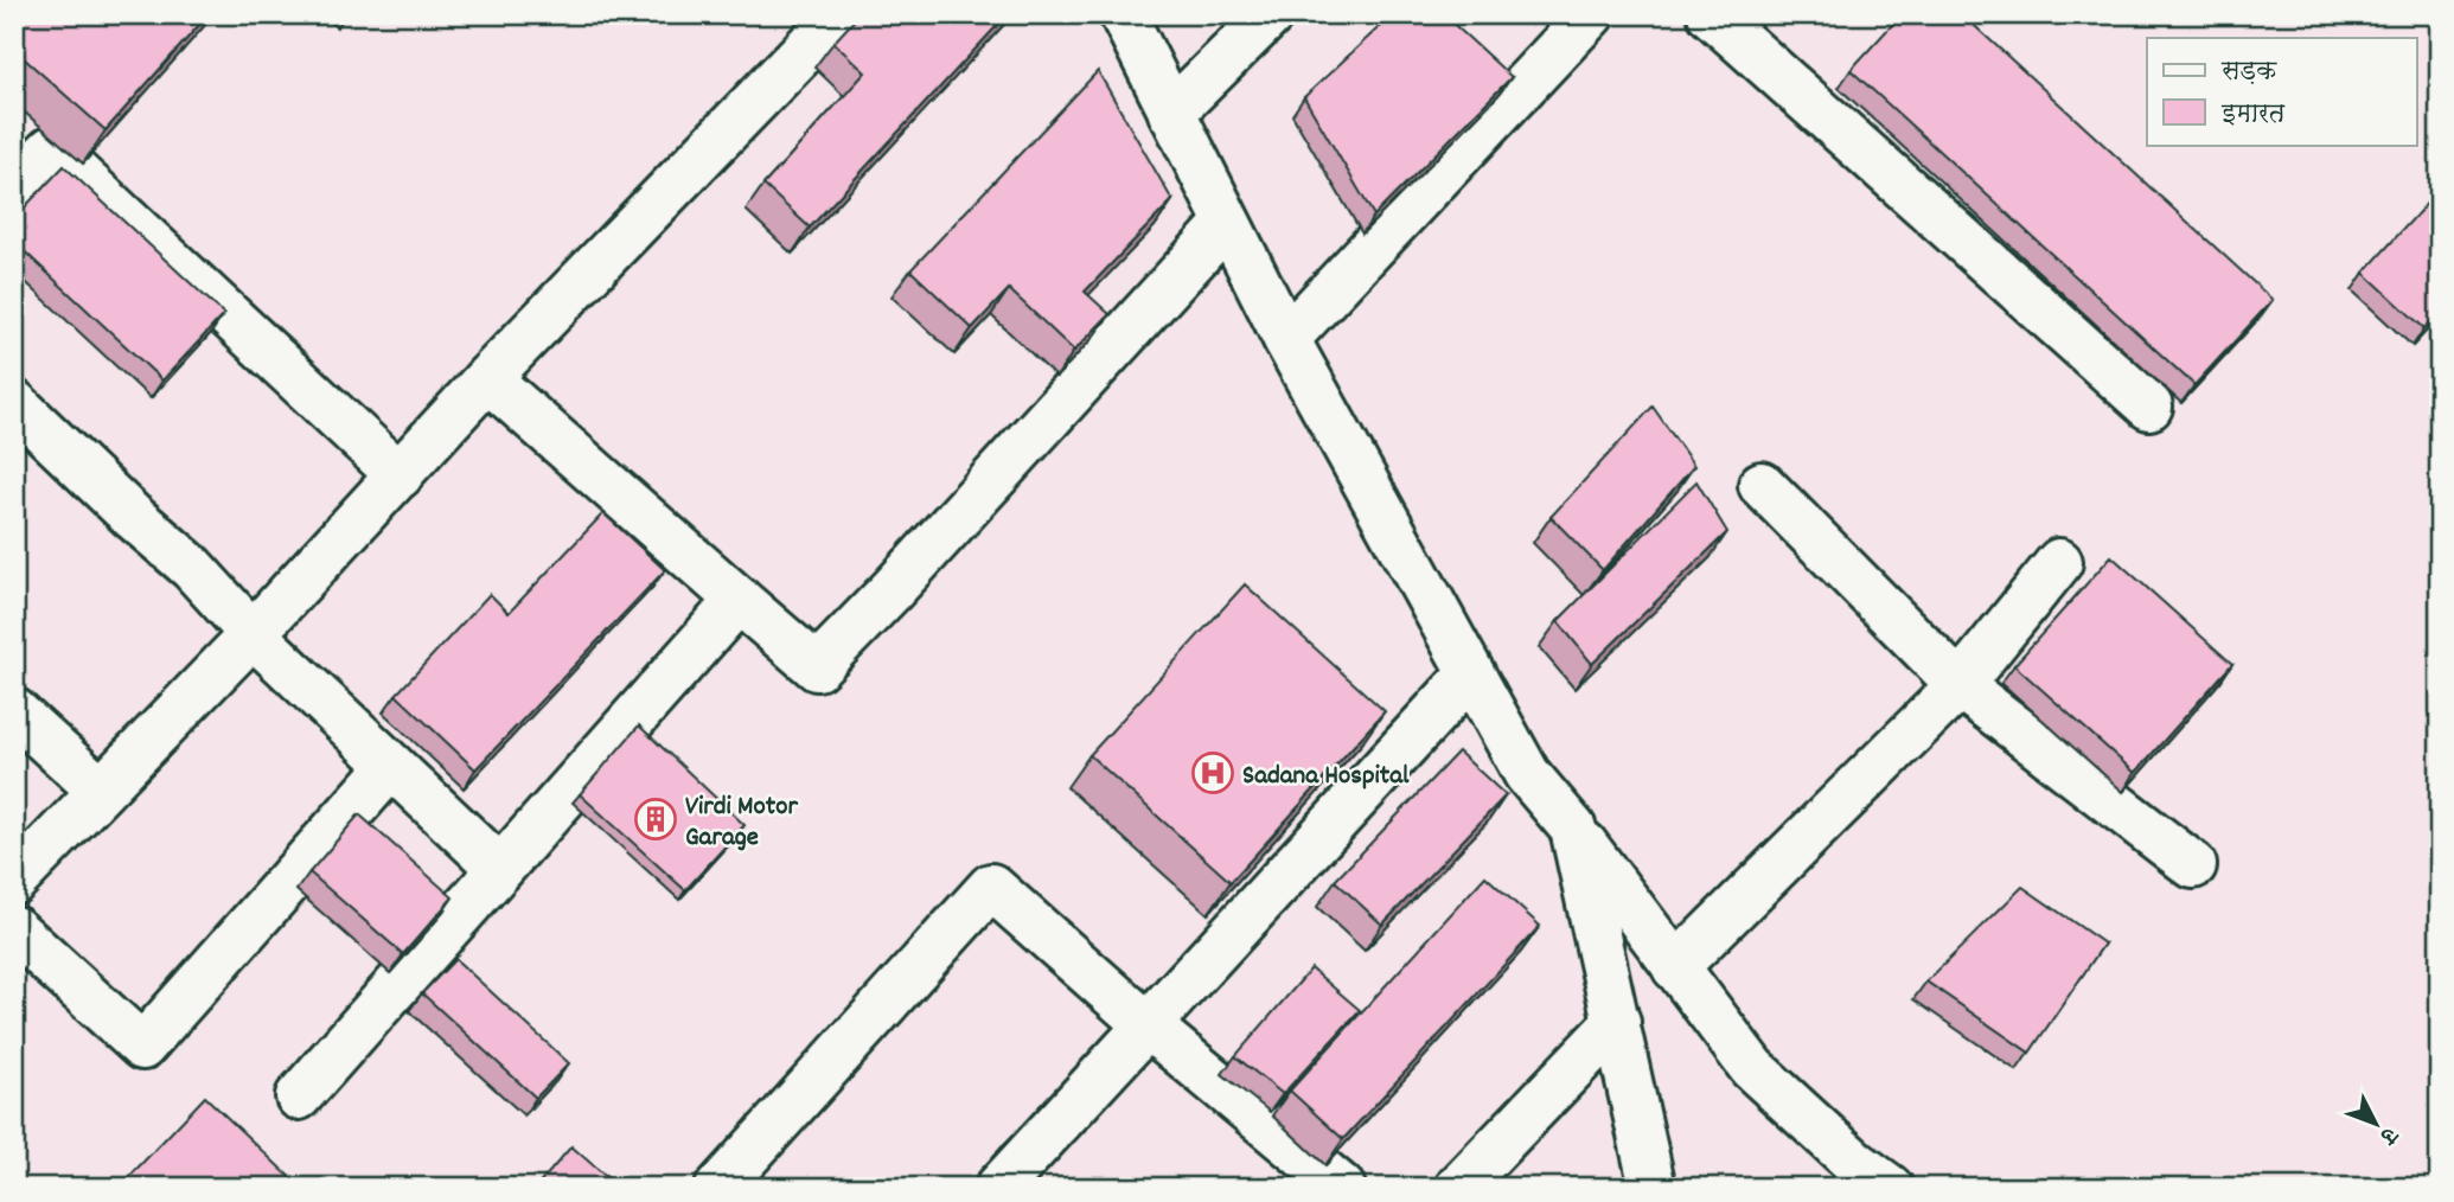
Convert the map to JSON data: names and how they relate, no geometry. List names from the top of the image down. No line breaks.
{"places":{"hospital":["Sadana Hospital"],"building":["Virdi Motor Garage"]},"legend":["सड़क","इमारत"],"north":"bottom right"}
